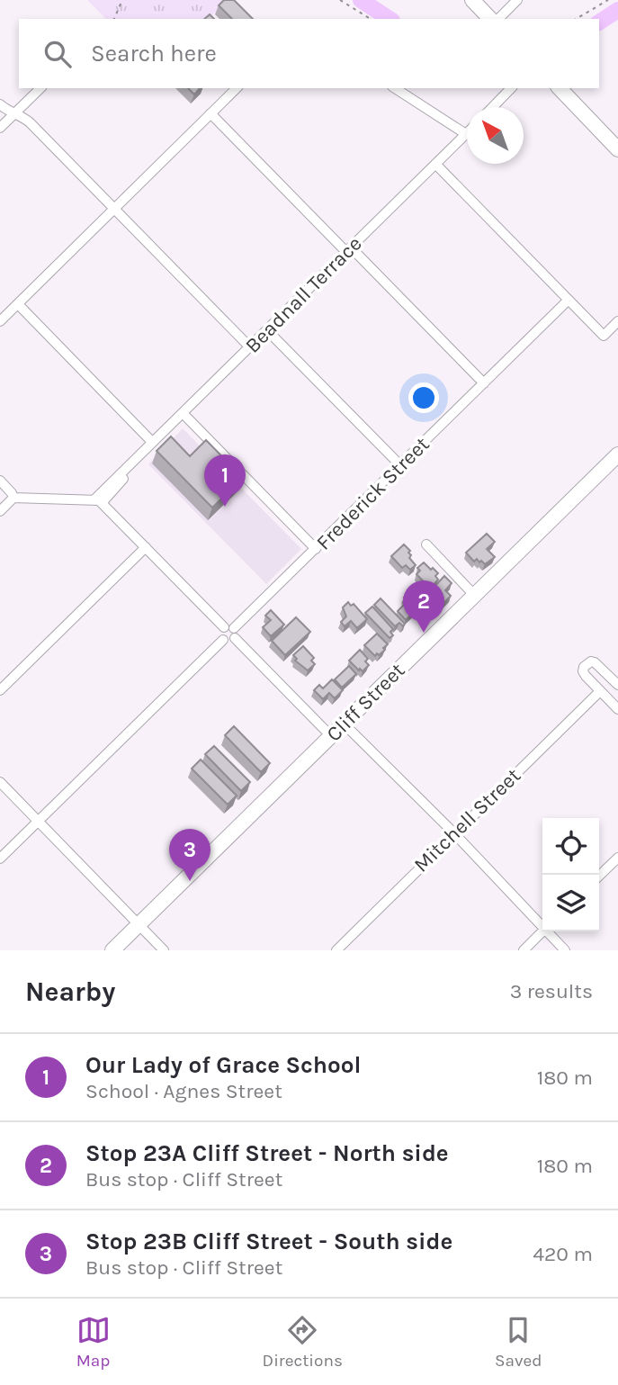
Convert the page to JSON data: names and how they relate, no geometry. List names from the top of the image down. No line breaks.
{"streets":{"street":["Beadnall Terrace","Frederick Street","Cliff Street","Mitchell Street"]},"north":"top left","page":{"search":"Search here","pins":["1","2","3"],"heading":["Nearby","3 results"],"list":[{"mark":"1","name":"Our Lady of Grace School","note":"School · Agnes Street","value":"180 m"},{"mark":"2","name":"Stop 23A Cliff Street - North side","note":"Bus stop · Cliff Street","value":"180 m"},{"mark":"3","name":"Stop 23B Cliff Street - South side","note":"Bus stop · Cliff Street","value":"420 m"}],"nav":["Map","Directions","Saved"]}}
